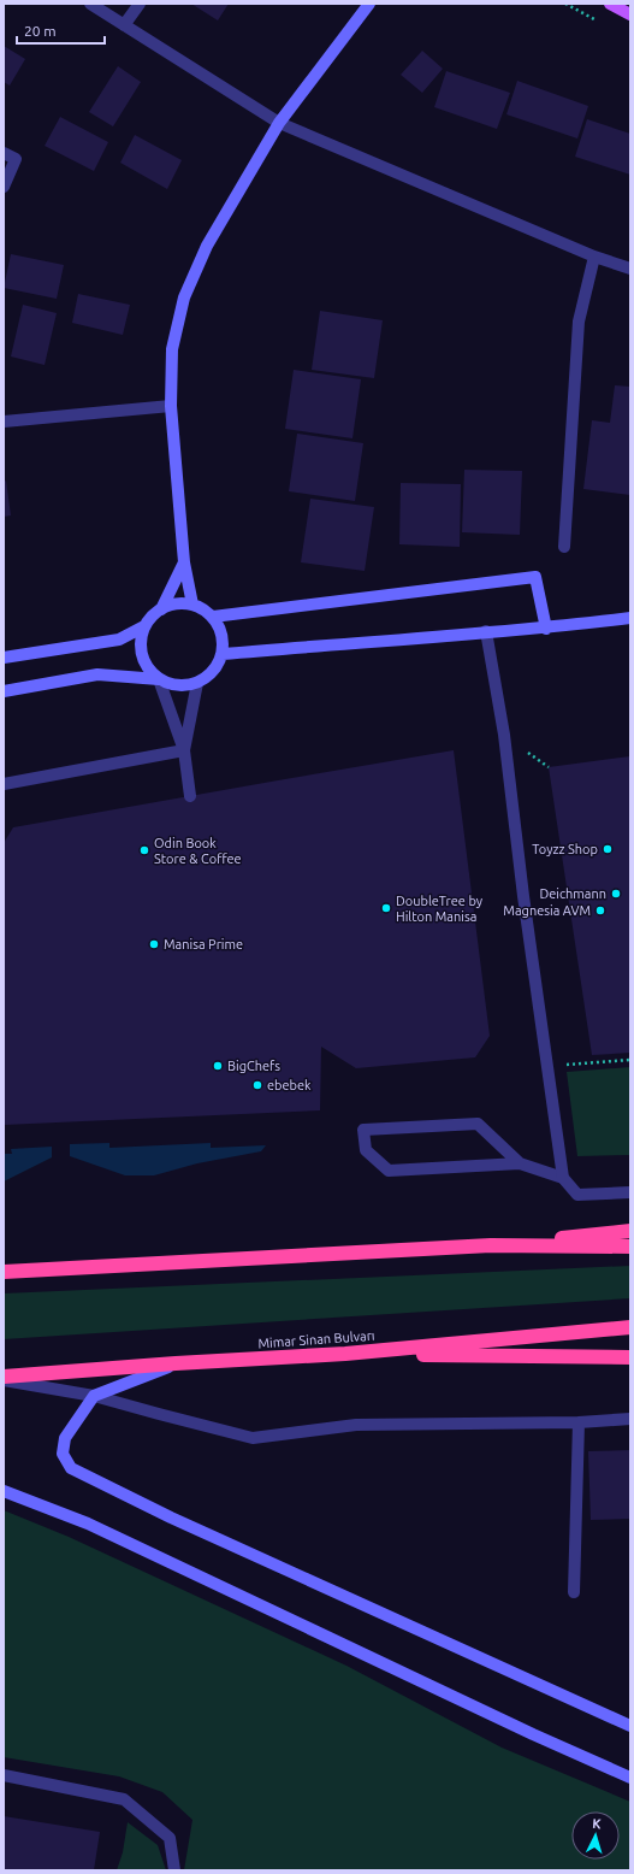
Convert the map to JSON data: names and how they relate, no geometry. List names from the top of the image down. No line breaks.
{"streets":{"highway":["Mimar Sinan Bulvarı"]},"places":["Toyzz Shop","Odin Book Store & Coffee","Deichmann","DoubleTree by Hilton Manisa","Magnesia AVM","Manisa Prime","BigChefs","ebebek"],"scale_bar":"20 m","north":"top"}
